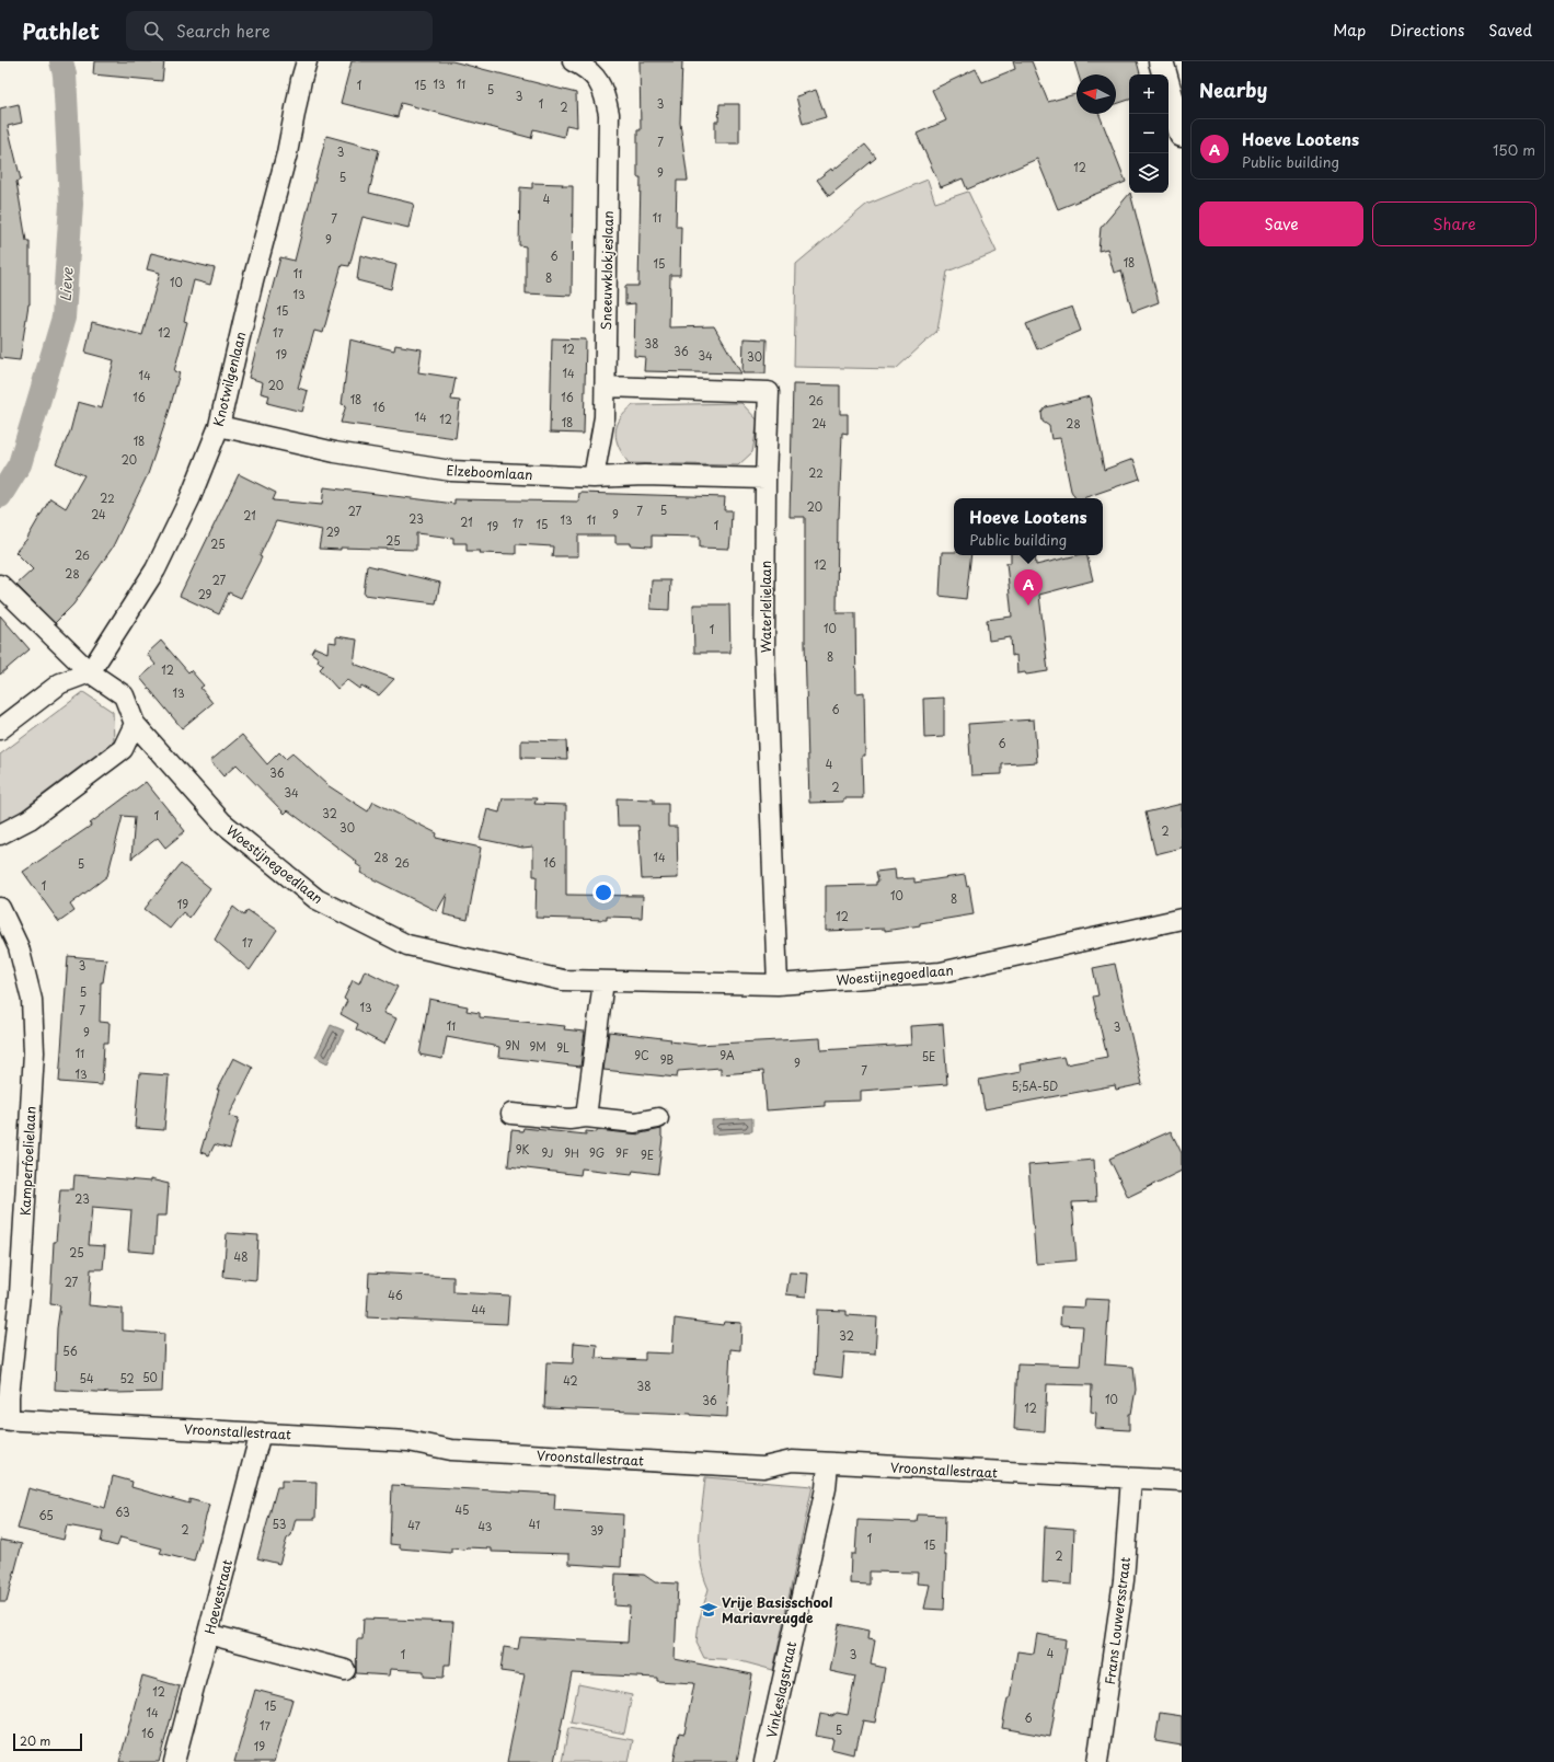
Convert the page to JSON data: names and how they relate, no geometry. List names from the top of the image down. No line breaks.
{"streets":{"street":["Sneeuwklokjeslaan","Knotwilgenlaan","Elzeboomlaan","Waterlelielaan","Woestijnegoedlaan","Kamperfoelielaan","Vroonstallestraat","Hoevestraat","Frans Louwersstraat","Vinkeslagstraat"]},"crossings":[["Sneeuwklokjeslaan","Elzeboomlaan"],["Sneeuwklokjeslaan","Waterlelielaan"],["Knotwilgenlaan","Elzeboomlaan"],["Elzeboomlaan","Waterlelielaan"],["Waterlelielaan","Woestijnegoedlaan"],["Kamperfoelielaan","Vroonstallestraat"],["Vroonstallestraat","Hoevestraat"],["Vroonstallestraat","Frans Louwersstraat"],["Vroonstallestraat","Vinkeslagstraat"]],"water":["Lieve"],"places":{"school or university":["Vrije Basisschool Mariavreugde"]},"house_numbers":["13","11","1","15","5","3","1","3","2","7","3","12","9","5","4","11","7","9","6","18","15","11","8","10","13","15","12","17","38","12","36","19","34","30","14","14","20","16","16","18","26","16","14","12","18","24","28","18","20","22","22","20","5","27","7","24","9","21","23","13","11","21","17","15","1","19","29","25","25","26","12","28","27","29","10","1","8","12","13","6","6","4","36","2","34","32","1","30","2","28","14","26","16","5","1","10","8","19","12","17","3","5","13","7","11","3","9","9N","9M","9L","11","9C","9A","5E","9B","9","7","13","5;5A-5D","9K","9J","9H","9G","9F","9E","23","25","48","27","46","44","32","56","50","54","52","42","38","10","36","12","45","63","65","53","41","47","43","2","39","1","15","2","4","1","3","12","15","14","6","17","5","16","19"],"scale_bar":"20 m","north":"left","page":{"header":"Pathlet","search":"Search here","nav":["Map","Directions","Saved"],"heading":"Nearby","map_buttons":["+","−"],"list":[{"mark":"A","name":"Hoeve Lootens","note":"Public building","value":"150 m"}],"buttons":["Save","Share"],"popup":["Hoeve Lootens","Public building"],"pins":"A","scale":"20 m"}}
